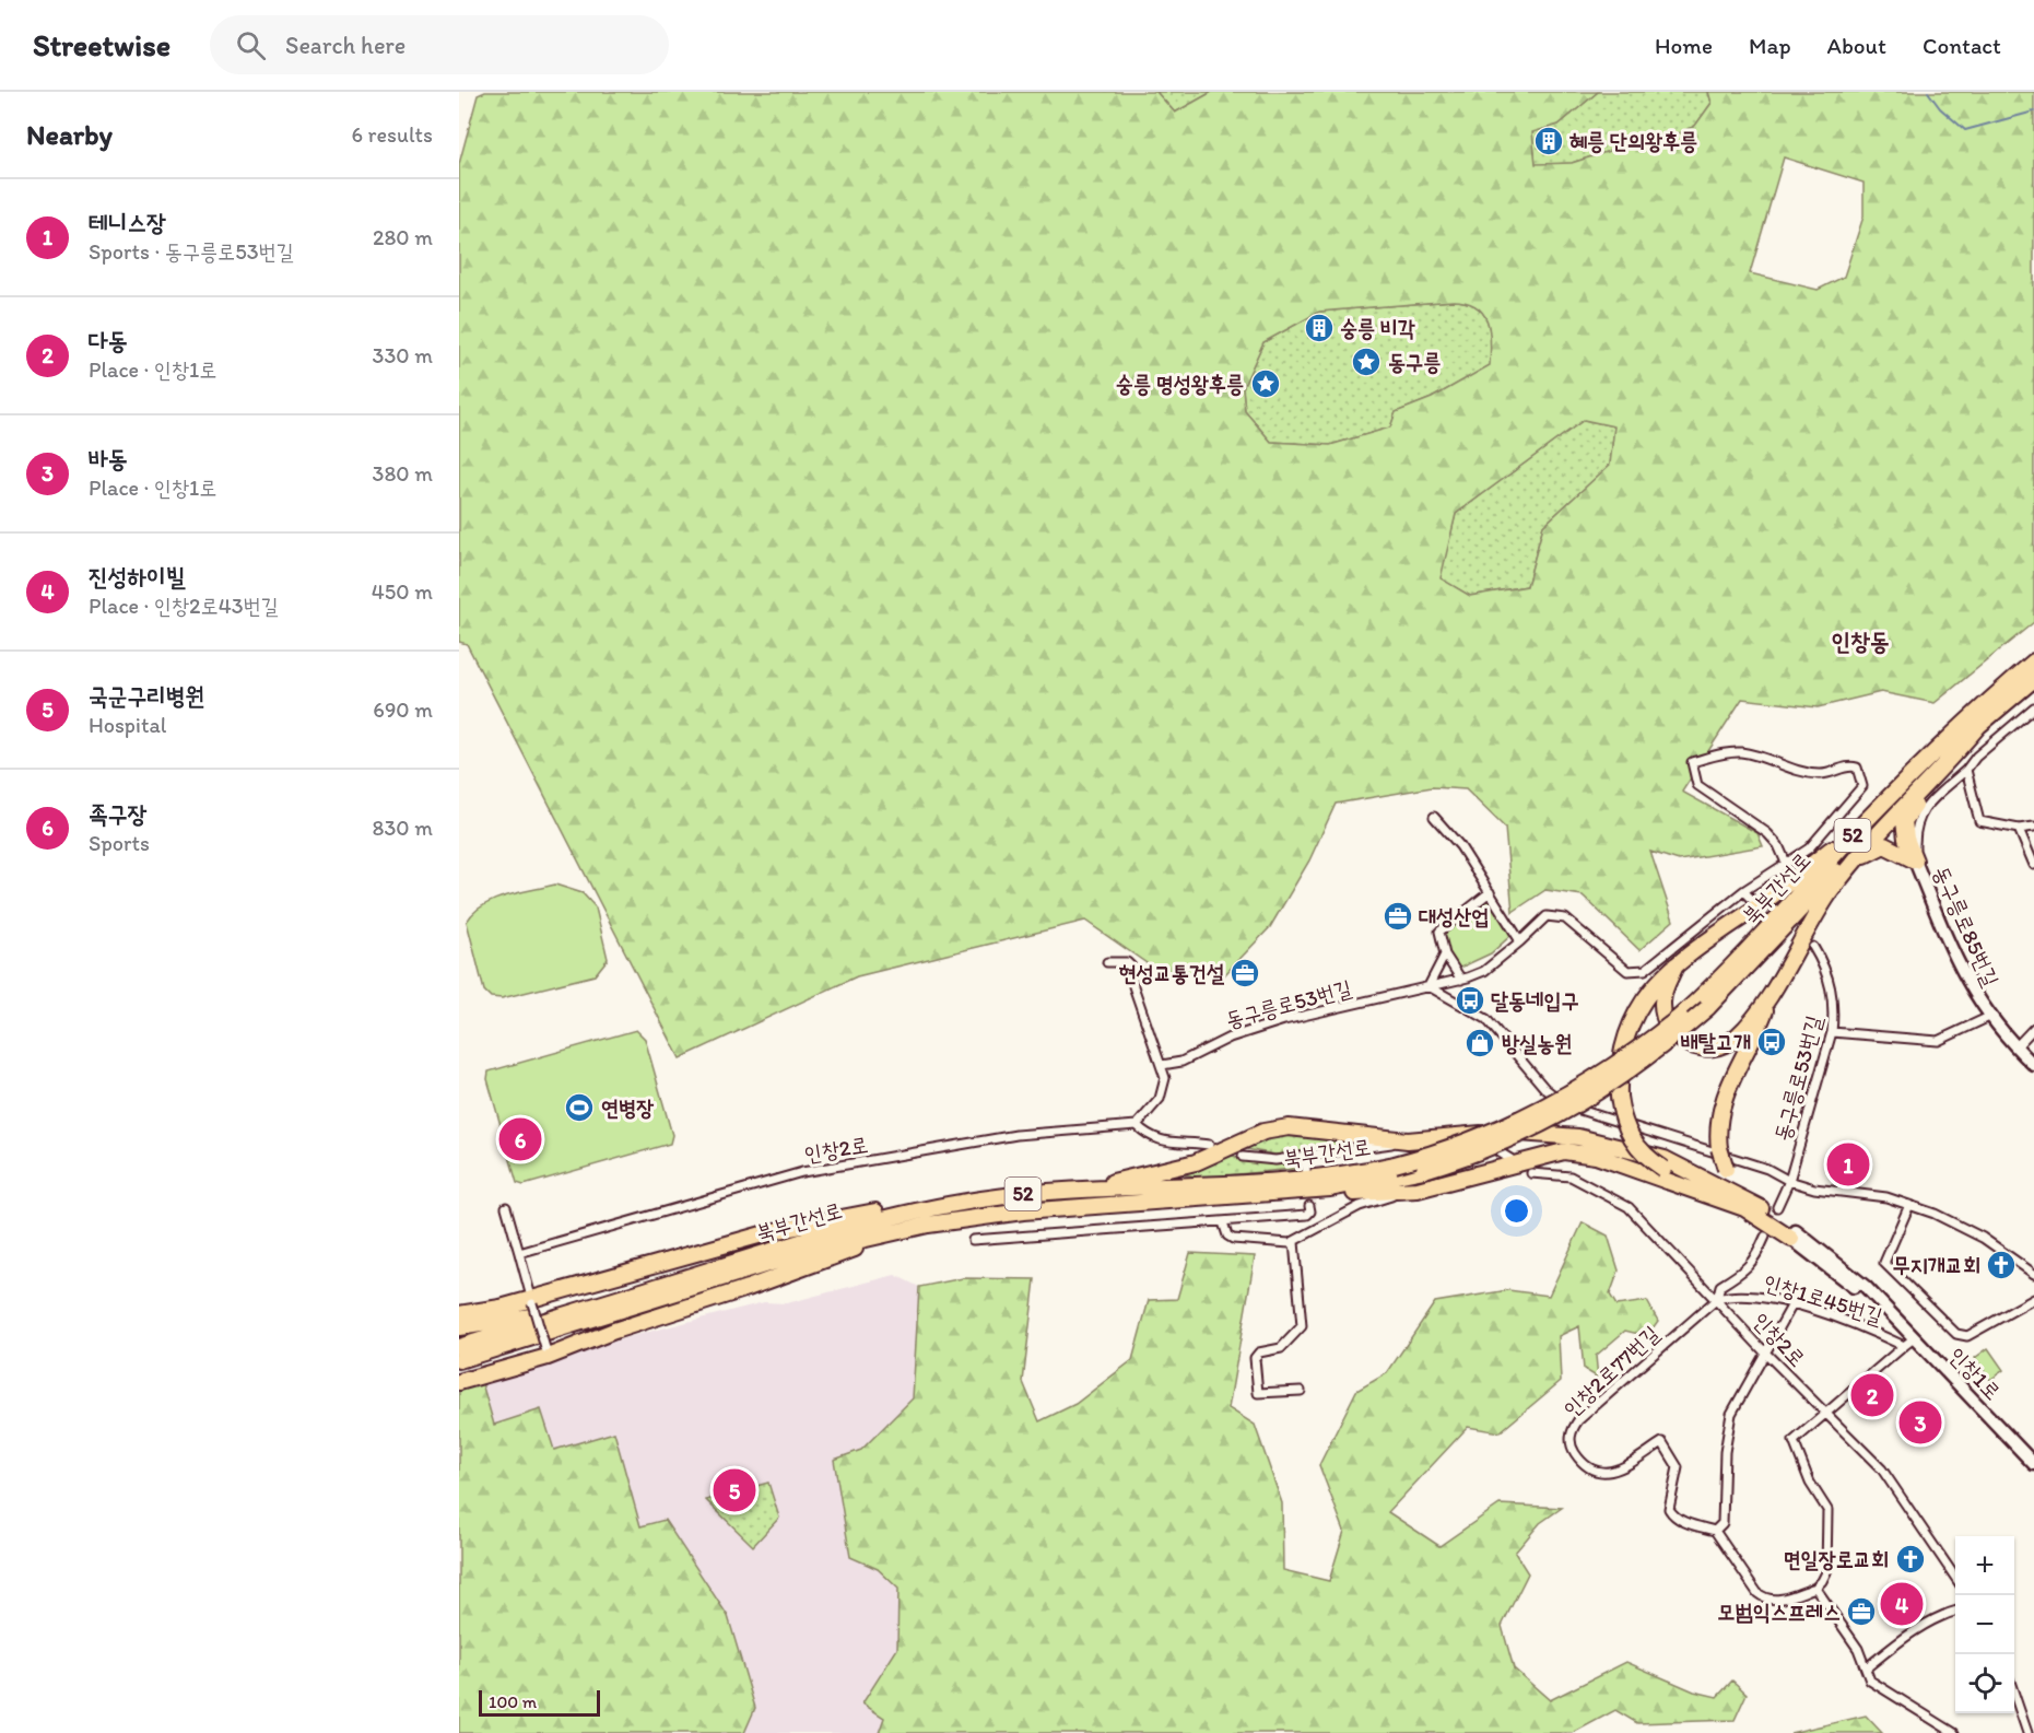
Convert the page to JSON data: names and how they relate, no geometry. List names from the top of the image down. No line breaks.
{"streets":{"highway":["52","북부간선로"],"street":["동구릉로85번길","동구릉로53번길","인창2로","인창1로45번길","인창2로77번길","인창1로"]},"crossings":[["인창2로","인창1로45번길"],["인창2로","인창2로77번길"],["인창1로45번길","인창2로77번길"],["인창1로45번길","인창1로"]],"districts":["인창동"],"places":{"building":["혜릉 단의왕후릉","숭릉 비각"],"place":["동구릉","숭릉 명성왕후릉"],"office":["대성산업","현성교통건설","모범익스프레스"],"bus stop":["달동네입구","배탈고개"],"shop":["방실농원"],"sports":["연병장"],"church":["무지개교회","면일장로교회"]},"scale_bar":"100 m","page":{"header":"Streetwise","search":"Search here","nav":["Home","Map","About","Contact"],"heading":["Nearby","6 results"],"list":[{"mark":"1","name":"테니스장","note":"Sports · 동구릉로53번길","value":"280 m"},{"mark":"2","name":"다동","note":"Place · 인창1로","value":"330 m"},{"mark":"3","name":"바동","note":"Place · 인창1로","value":"380 m"},{"mark":"4","name":"진성하이빌","note":"Place · 인창2로43번길","value":"450 m"},{"mark":"5","name":"국군구리병원","note":"Hospital","value":"690 m"},{"mark":"6","name":"족구장","note":"Sports","value":"830 m"}],"pins":["6","1","2","3","5","4"],"map_buttons":["+","−"],"scale":"100 m"}}
